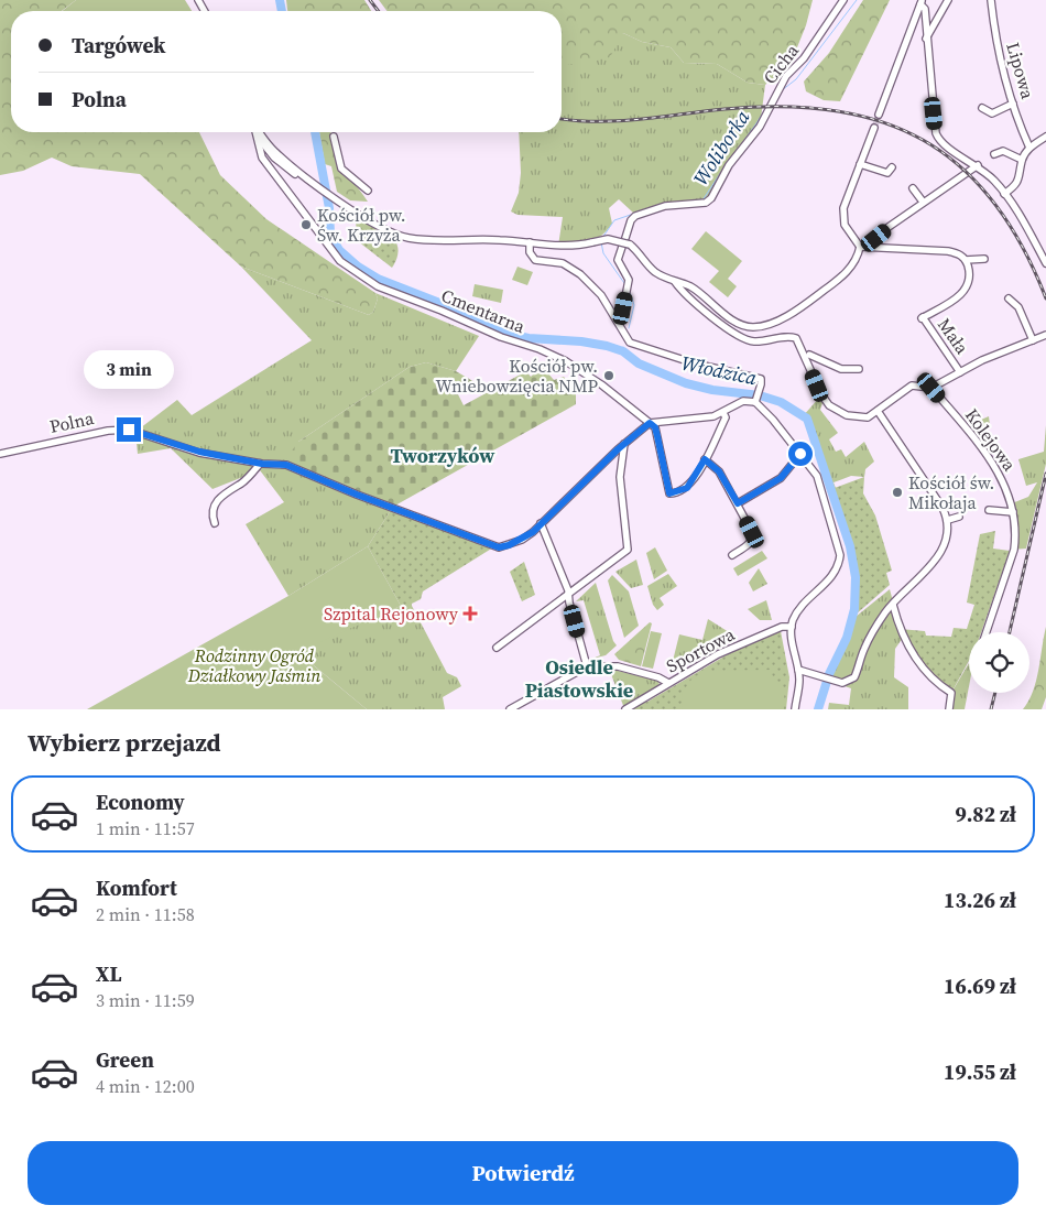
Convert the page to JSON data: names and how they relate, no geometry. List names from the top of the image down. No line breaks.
{"streets":{"street":["Cicha","Lipowa","Cmentarna","Mała","Polna","Kolejowa","Sportowa"]},"districts":["Tworzyków","Osiedle Piastowskie"],"water":["Woliborka","Włodzica"],"parks":["Rodzinny Ogród Działkowy Jaśmin"],"places":{"other":["Kościół pw. Św. Krzyża","Kościół pw. Wniebowzięcia NMP","Kościół św. Mikołaja"],"health":["Szpital Rejonowy"]},"page":{"banner":["Targówek","Polna"],"bubble":"3 min","heading":"Wybierz przejazd","list":[{"name":"Economy","note":"1 min · 11:57","value":"9.82 zł"},{"name":"Komfort","note":"2 min · 11:58","value":"13.26 zł"},{"name":"XL","note":"3 min · 11:59","value":"16.69 zł"},{"name":"Green","note":"4 min · 12:00","value":"19.55 zł"}],"buttons":"Potwierdź"}}
